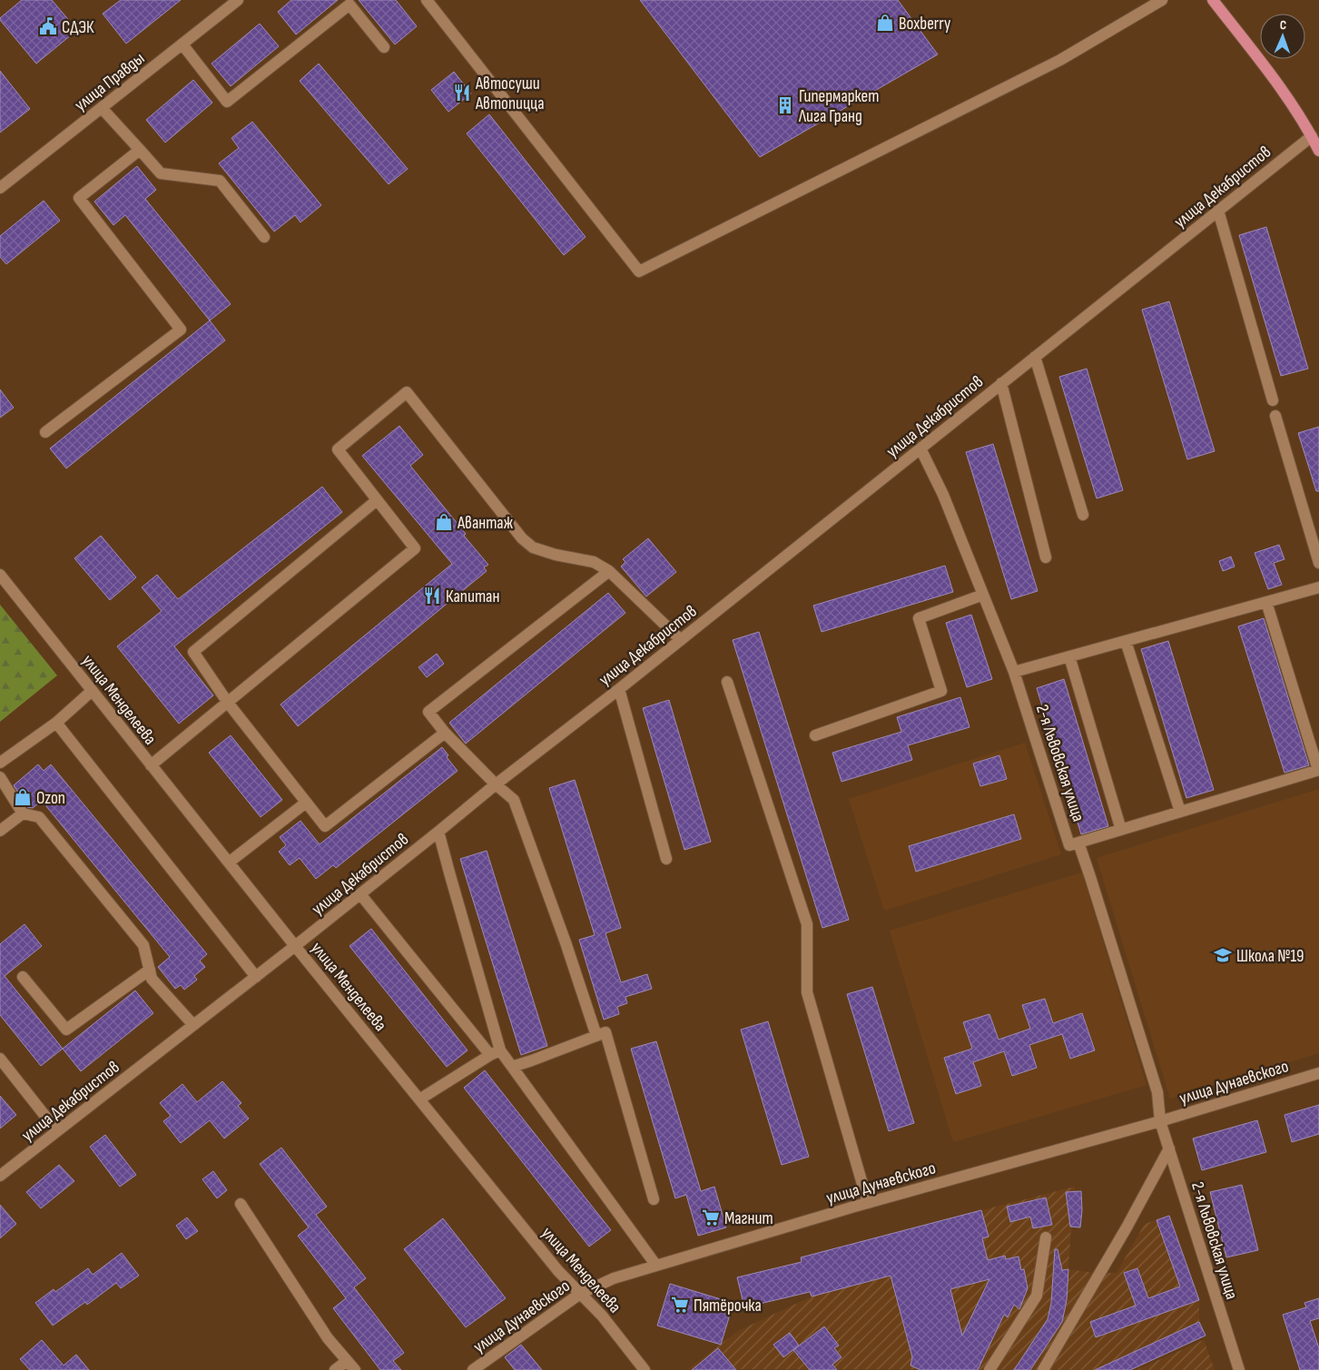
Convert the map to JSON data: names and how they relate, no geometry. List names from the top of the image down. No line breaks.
{"streets":{"street":["улица Правды","улица Декабристов","улица Менделеева","2-я Львовская улица","улица Дунаевского"]},"crossings":[["улица Декабристов","улица Менделеева"],["улица Декабристов","2-я Львовская улица"],["улица Менделеева","улица Дунаевского"],["2-я Львовская улица","улица Дунаевского"]],"places":{"shop":["Boxberry","Авантаж","Ozon"],"public building":["СДЭК"],"restaurant":["Автосуши Автопицца","Капитан"],"building":["Гипермаркет Лига Гранд"],"school or university":["Школа №19"],"supermarket":["Магнит","Пятёрочка"]},"north":"top"}
